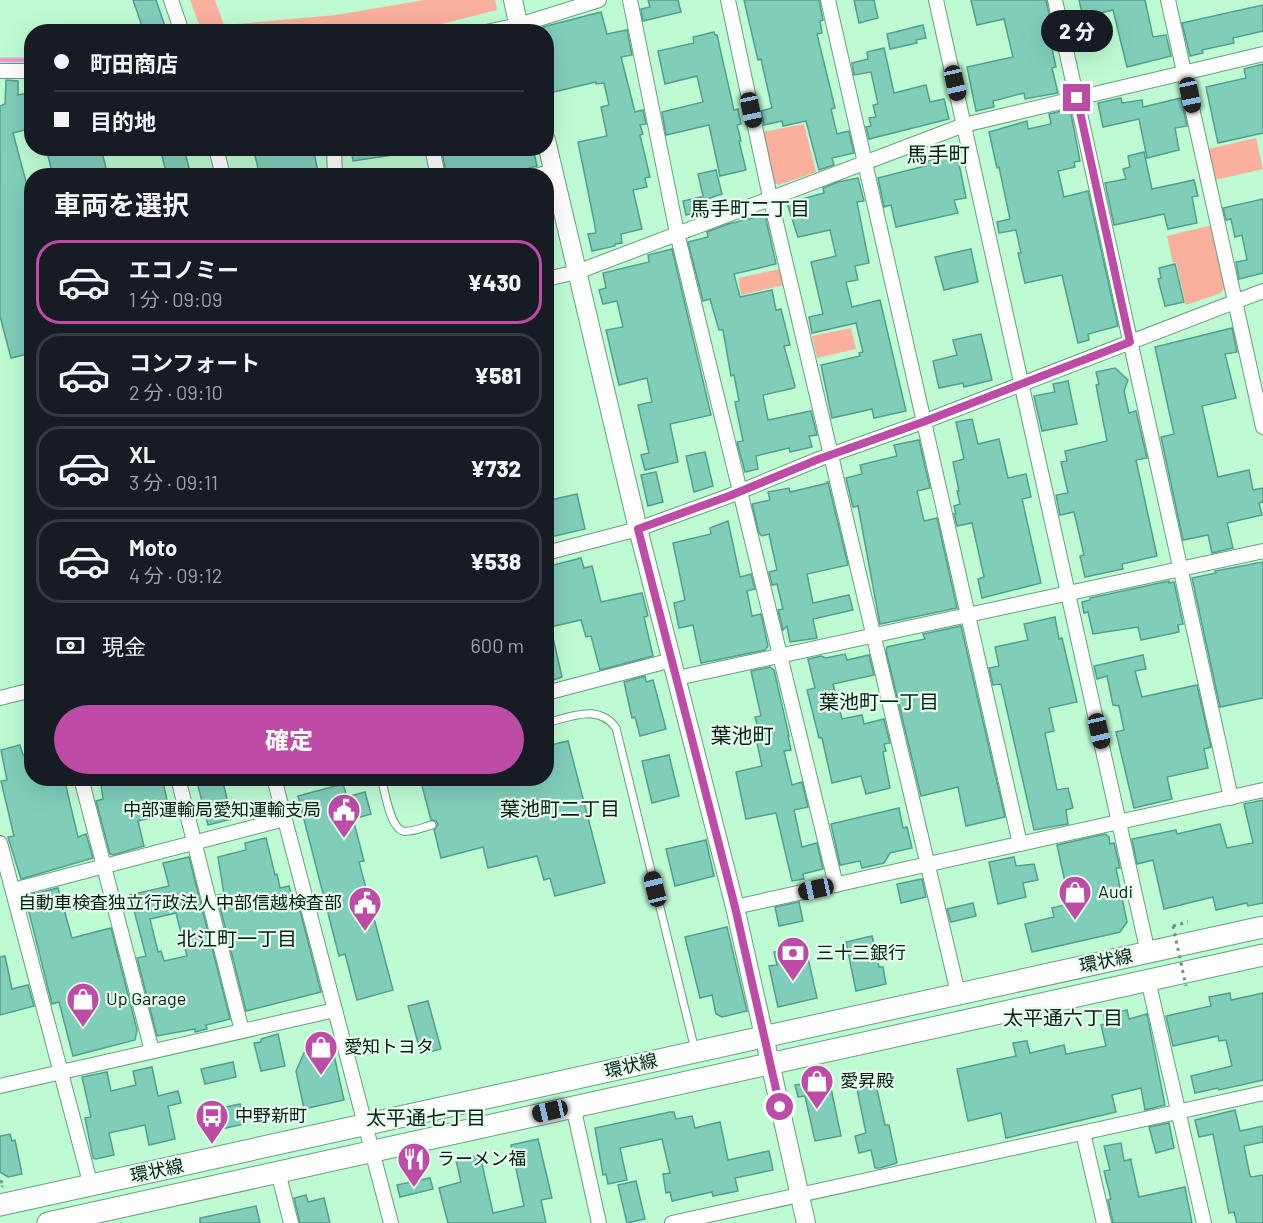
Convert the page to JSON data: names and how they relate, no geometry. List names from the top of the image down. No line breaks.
{"streets":{"main road":["環状線"]},"districts":["馬手町","馬手町二丁目","葉池町一丁目","葉池町","葉池町二丁目","北江町一丁目","太平通六丁目","太平通七丁目"],"places":{"public building":["中部運輸局愛知運輸支局","自動車検査独立行政法人中部信越検査部"],"shop":["Audi","Up Garage","愛知トヨタ","愛昇殿"],"bank":["三十三銀行"],"bus stop":["中野新町"],"restaurant":["ラーメン福"]},"page":{"bubble":"2 分","banner":["町田商店","目的地"],"heading":"車両を選択","list":[{"name":"エコノミー","note":"1 分 · 09:09","value":"¥430"},{"name":"コンフォート","note":"2 分 · 09:10","value":"¥581"},{"name":"XL","note":"3 分 · 09:11","value":"¥732"},{"name":"Moto","note":"4 分 · 09:12","value":"¥538"}],"pay":["現金","600 m"],"buttons":"確定"}}
